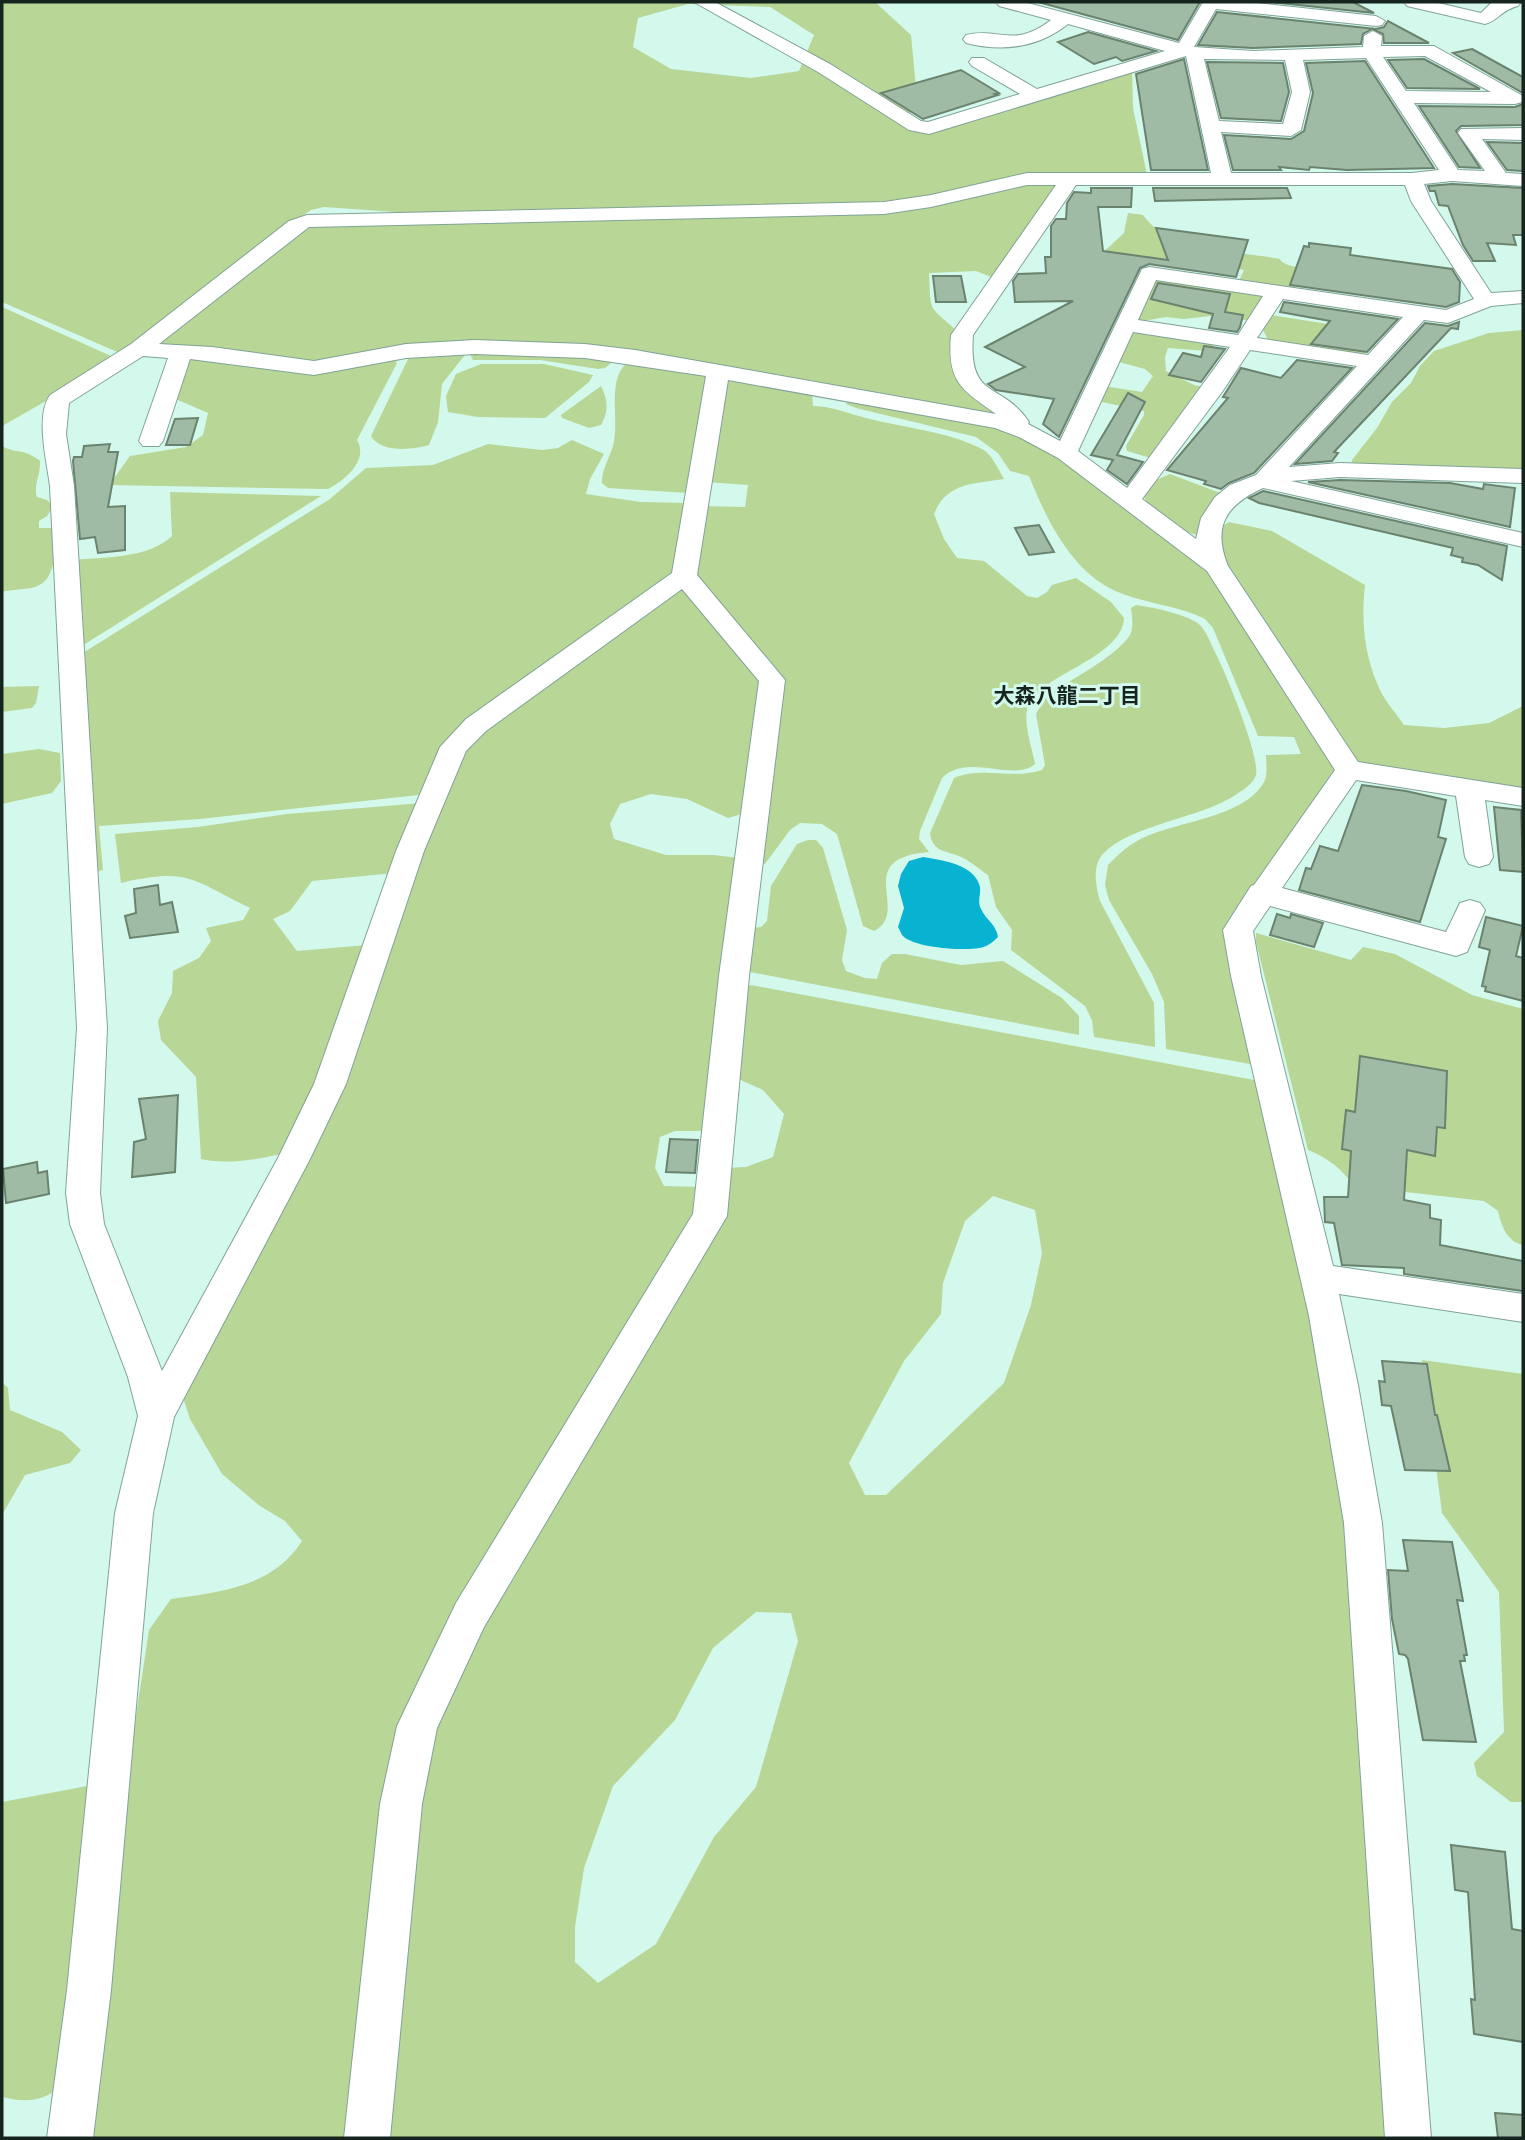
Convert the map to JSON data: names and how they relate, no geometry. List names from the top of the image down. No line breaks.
{"districts":["大森八龍二丁目"]}
